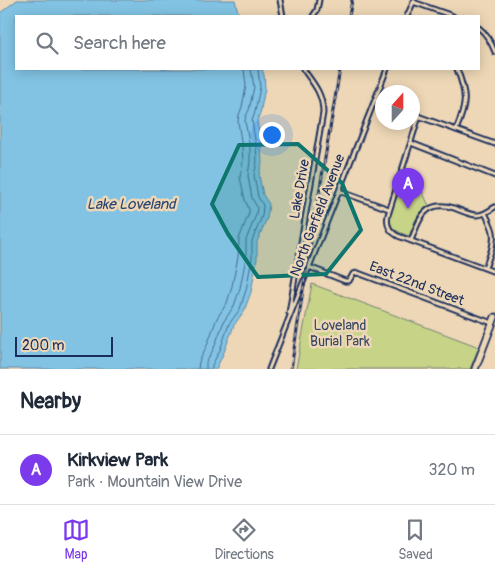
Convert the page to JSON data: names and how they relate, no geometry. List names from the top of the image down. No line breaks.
{"streets":{"street":["Lake Drive","North Garfield Avenue","East 22nd Street"]},"crossings":[["Lake Drive","North Garfield Avenue"],["North Garfield Avenue","East 22nd Street"]],"water":["Lake Loveland"],"parks":["Loveland Burial Park"],"scale_bar":"200 m","north":"top","page":{"search":"Search here","pins":"A","scale":"200 m","heading":"Nearby","list":[{"mark":"A","name":"Kirkview Park","note":"Park · Mountain View Drive","value":"320 m"}],"nav":["Map","Directions","Saved"]}}
